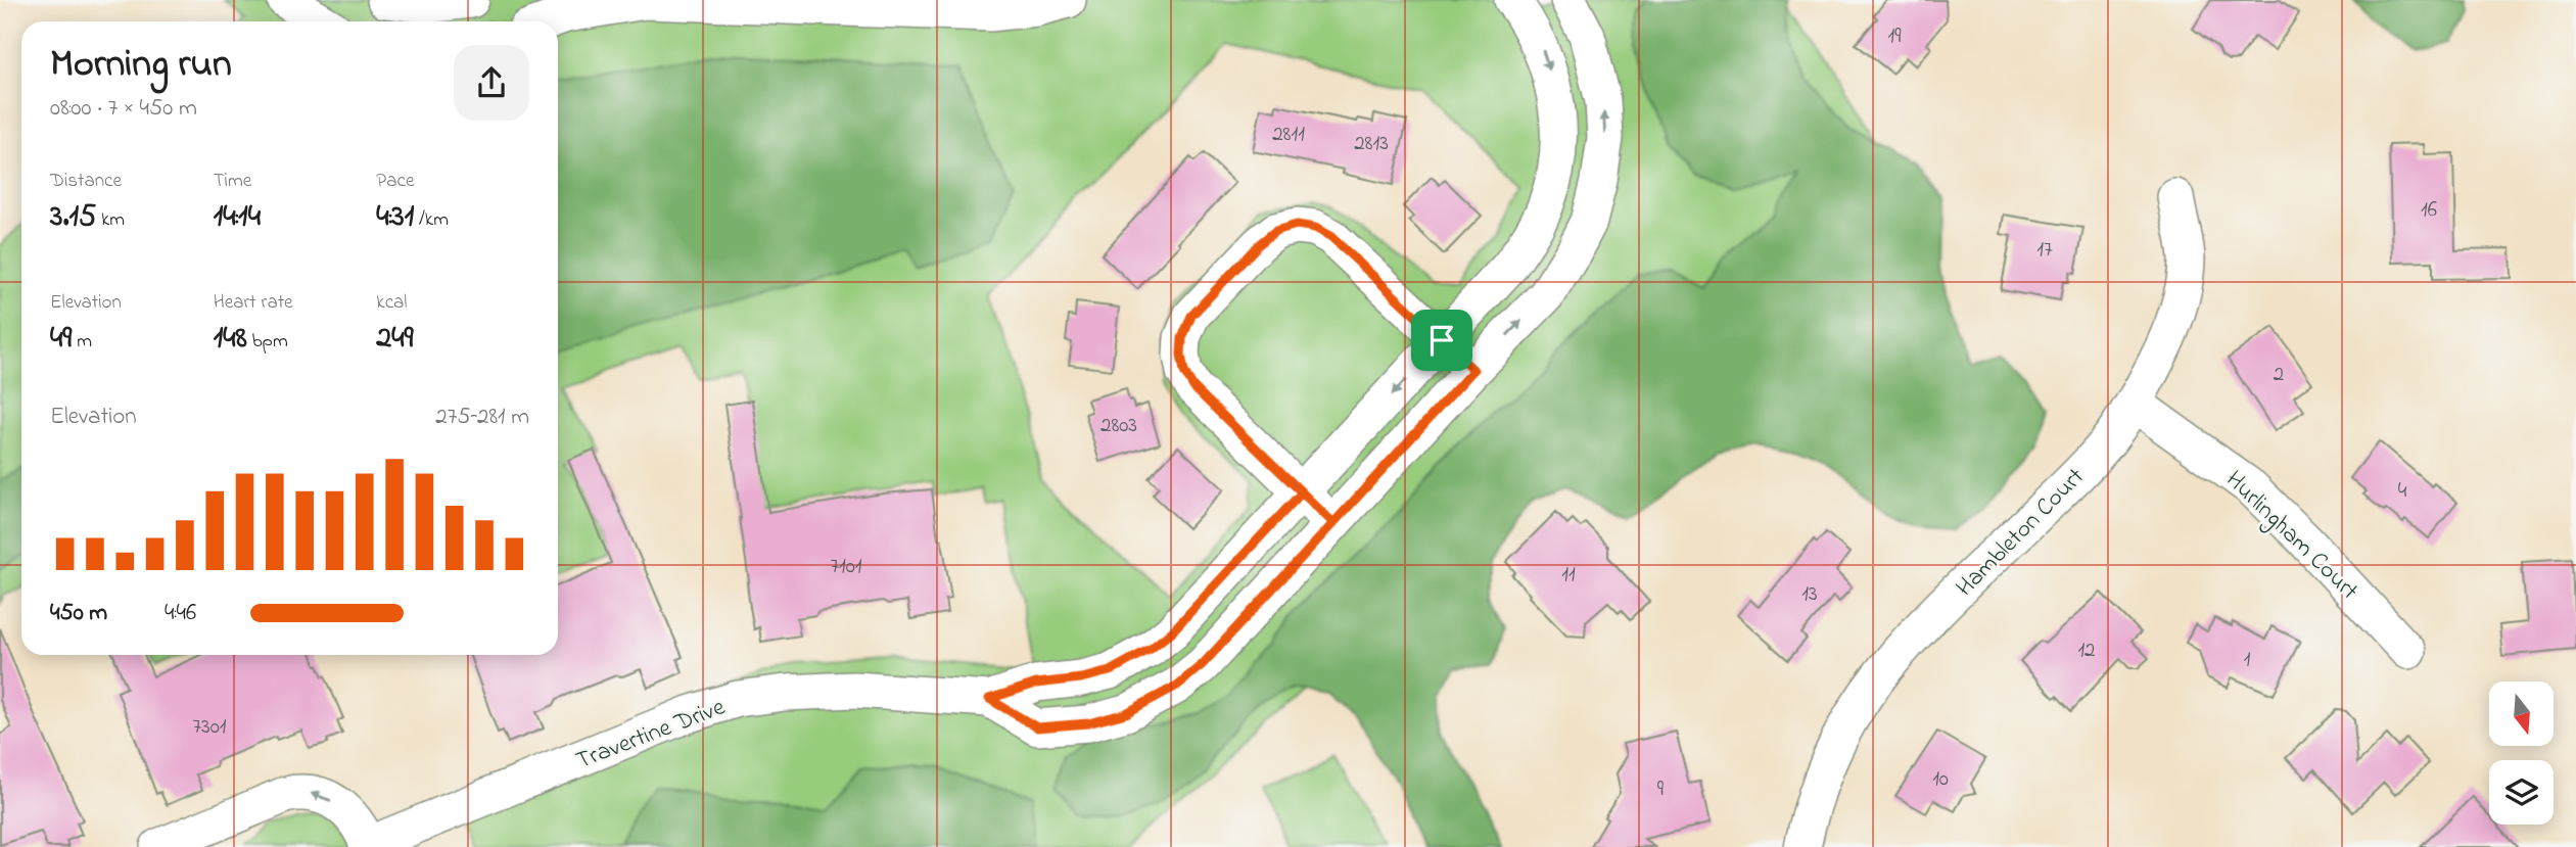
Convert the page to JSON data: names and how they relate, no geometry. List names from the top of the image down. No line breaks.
{"streets":{"street":["Hambleton Court","Hurlingham Court","Travertine Drive"]},"crossings":[["Hambleton Court","Hurlingham Court"]],"house_numbers":["19","2811","2813","16","17","2","2803","4","7101","11","13","12","1","7301","10","9"],"north":"bottom","page":{"heading":["Morning run","08:00 · 7 × 450 m"],"stats":[["Distance","3.15 km"],["Time","14:14"],["Pace","4:31 /km"],["Elevation","49 m"],["Heart rate","148 bpm"],["kcal","249"]],"chart":["Elevation","275–281 m"],"list":[{"name":"450 m","note":"4:46"}]}}
